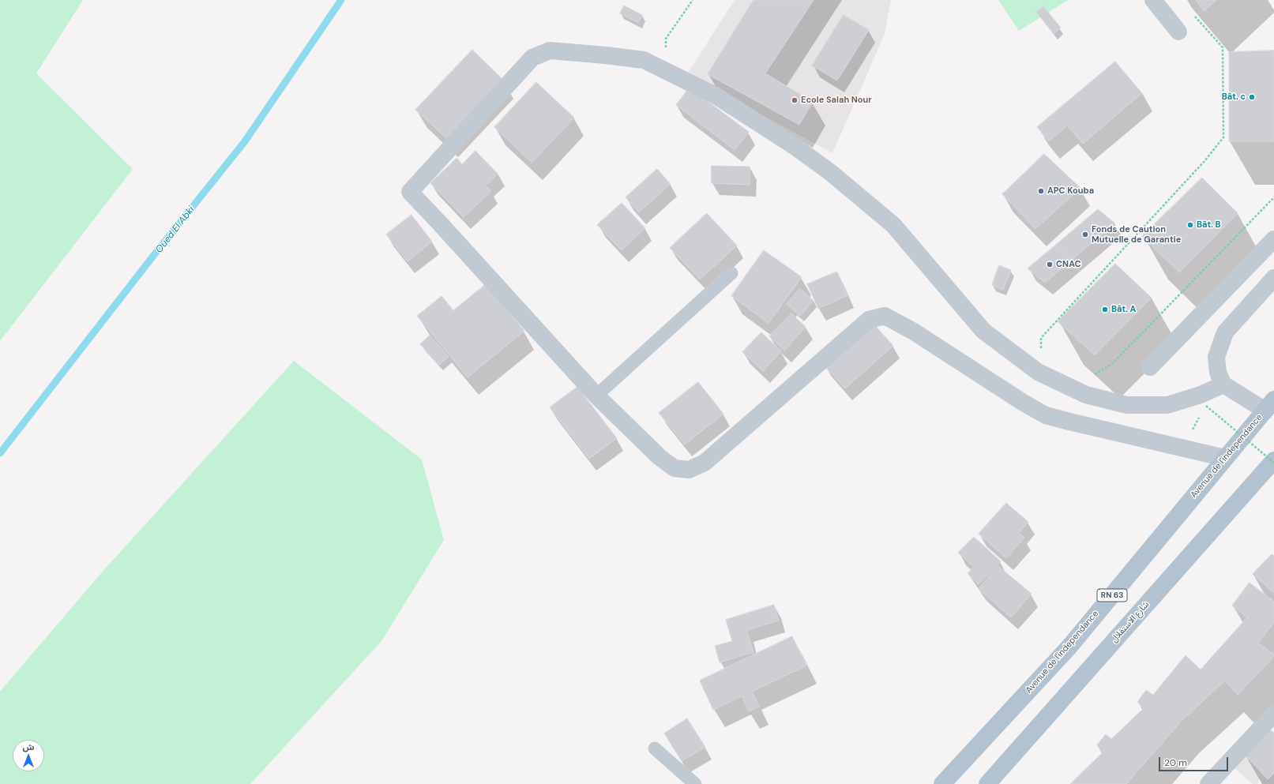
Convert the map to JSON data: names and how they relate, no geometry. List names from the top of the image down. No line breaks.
{"streets":{"main road":["Avenue de l'independance","RN 63","شارع الاستقلال"]},"water":["Oued El Abki"],"places":["Bât. c","Ecole Salah Nour","APC Kouba","Bât. B","Fonds de Caution Mutuelle de Garantie","CNAC","Bât. A"],"scale_bar":"20 m","north":"top"}
